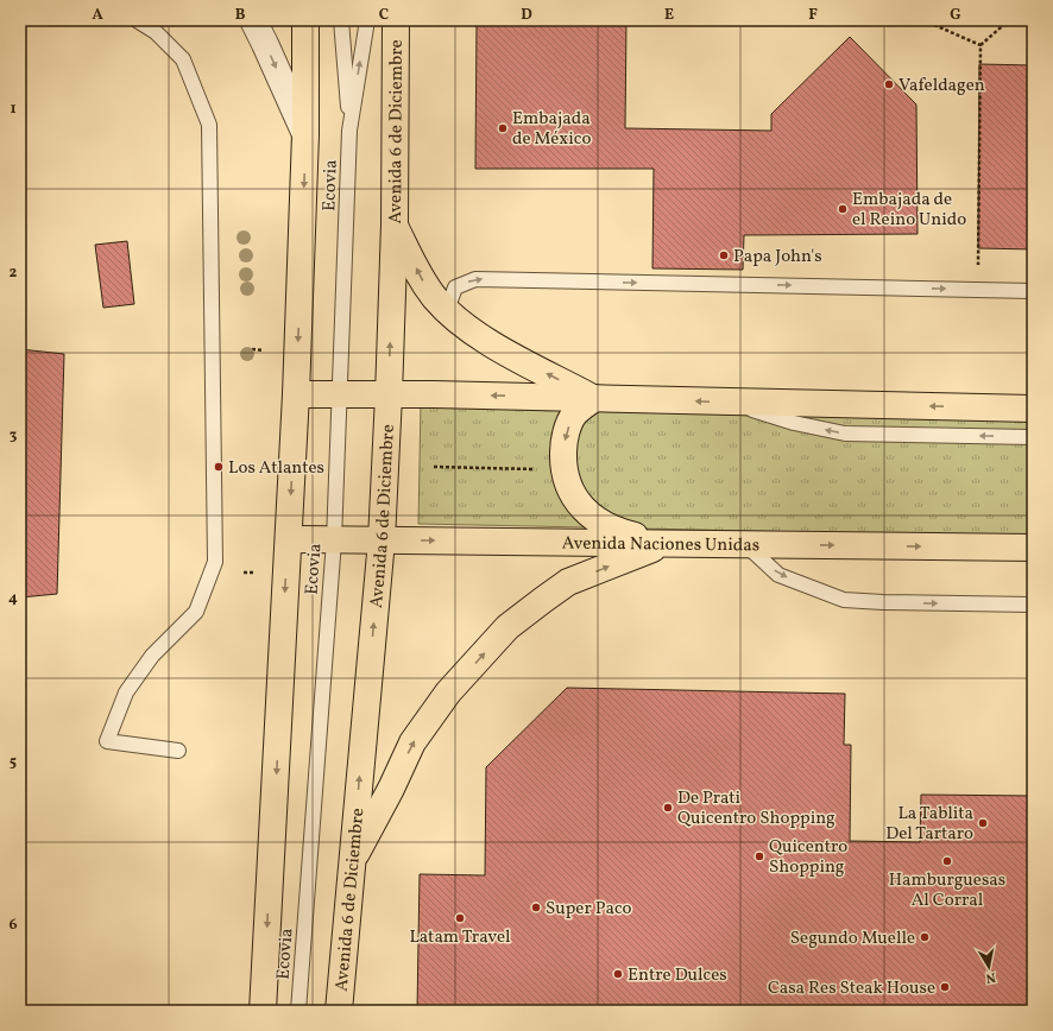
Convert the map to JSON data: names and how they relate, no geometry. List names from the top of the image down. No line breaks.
{"streets":{"main road":["Avenida 6 de Diciembre","Avenida Naciones Unidas"],"lane":["Ecovia"]},"crossings":[["Avenida 6 de Diciembre","Avenida Naciones Unidas"],["Ecovia","Avenida Naciones Unidas"]],"places":["Vafeldagen","Embajada de México","Embajada de el Reino Unido","Papa John's","Los Atlantes","De Prati Quicentro Shopping","La Tablita Del Tartaro","Quicentro Shopping","Hamburguesas Al Corral","Super Paco","Latam Travel","Segundo Muelle","Entre Dulces","Casa Res Steak House"],"north":"bottom","grid":{"columns":["A","B","C","D","E","F","G"],"rows":["1","2","3","4","5","6"]}}
